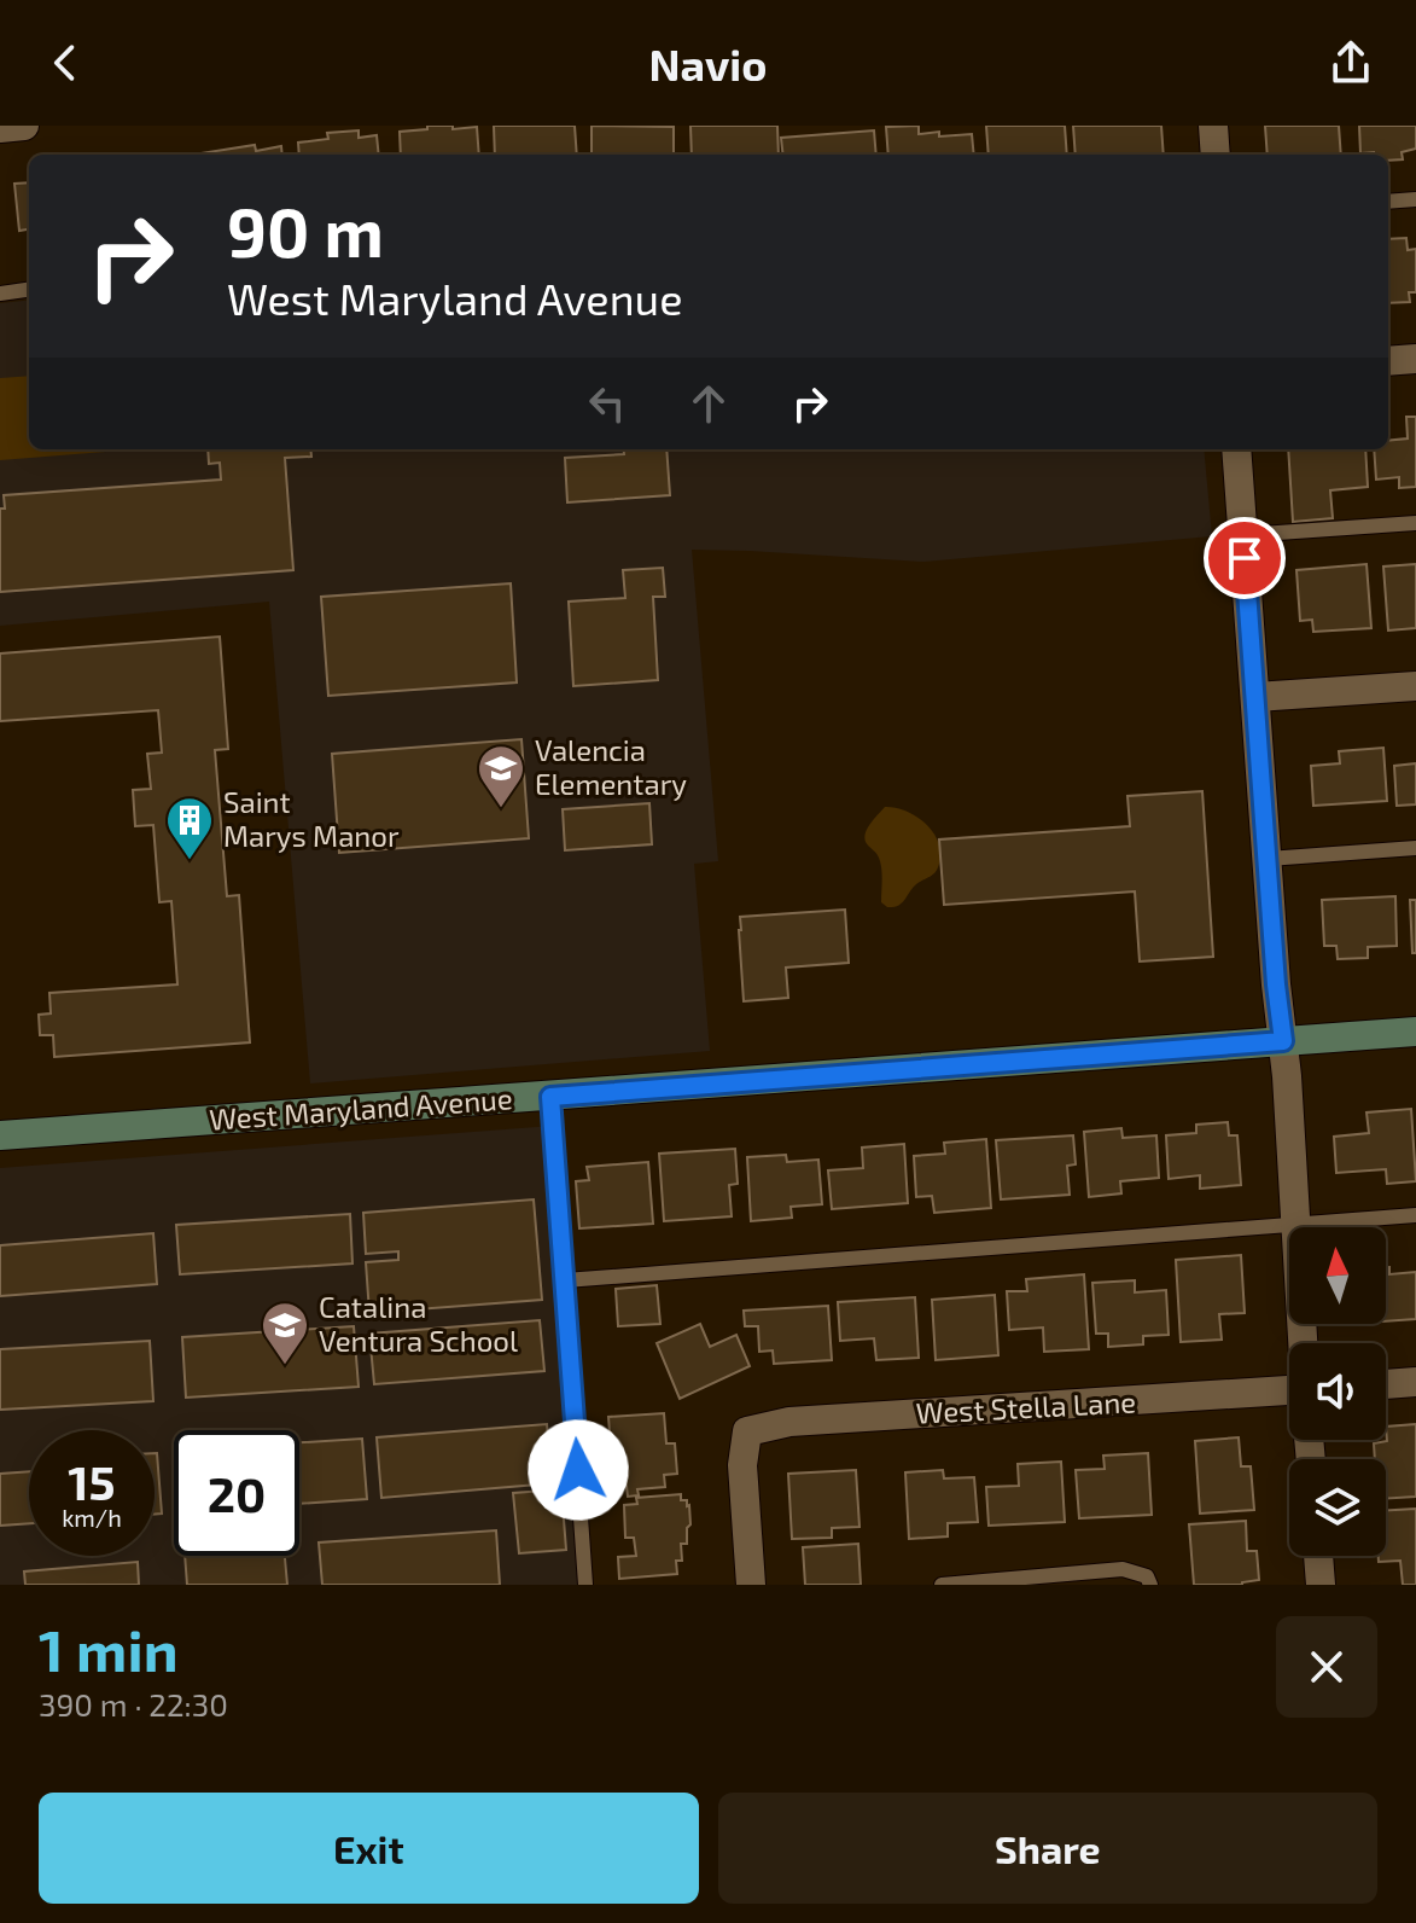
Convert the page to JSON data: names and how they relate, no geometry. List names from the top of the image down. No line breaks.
{"streets":{"street":["West Maryland Avenue","West Stella Lane"]},"places":{"school or university":["Valencia Elementary","Catalina Ventura School"],"building":["Saint Marys Manor"]},"north":"top","page":{"header":"Navio","turn":["90 m","West Maryland Avenue"],"speed":"15 km/h","limit":"20","heading":["1 min","390 m · 22:30"],"buttons":["Exit","Share"]}}
